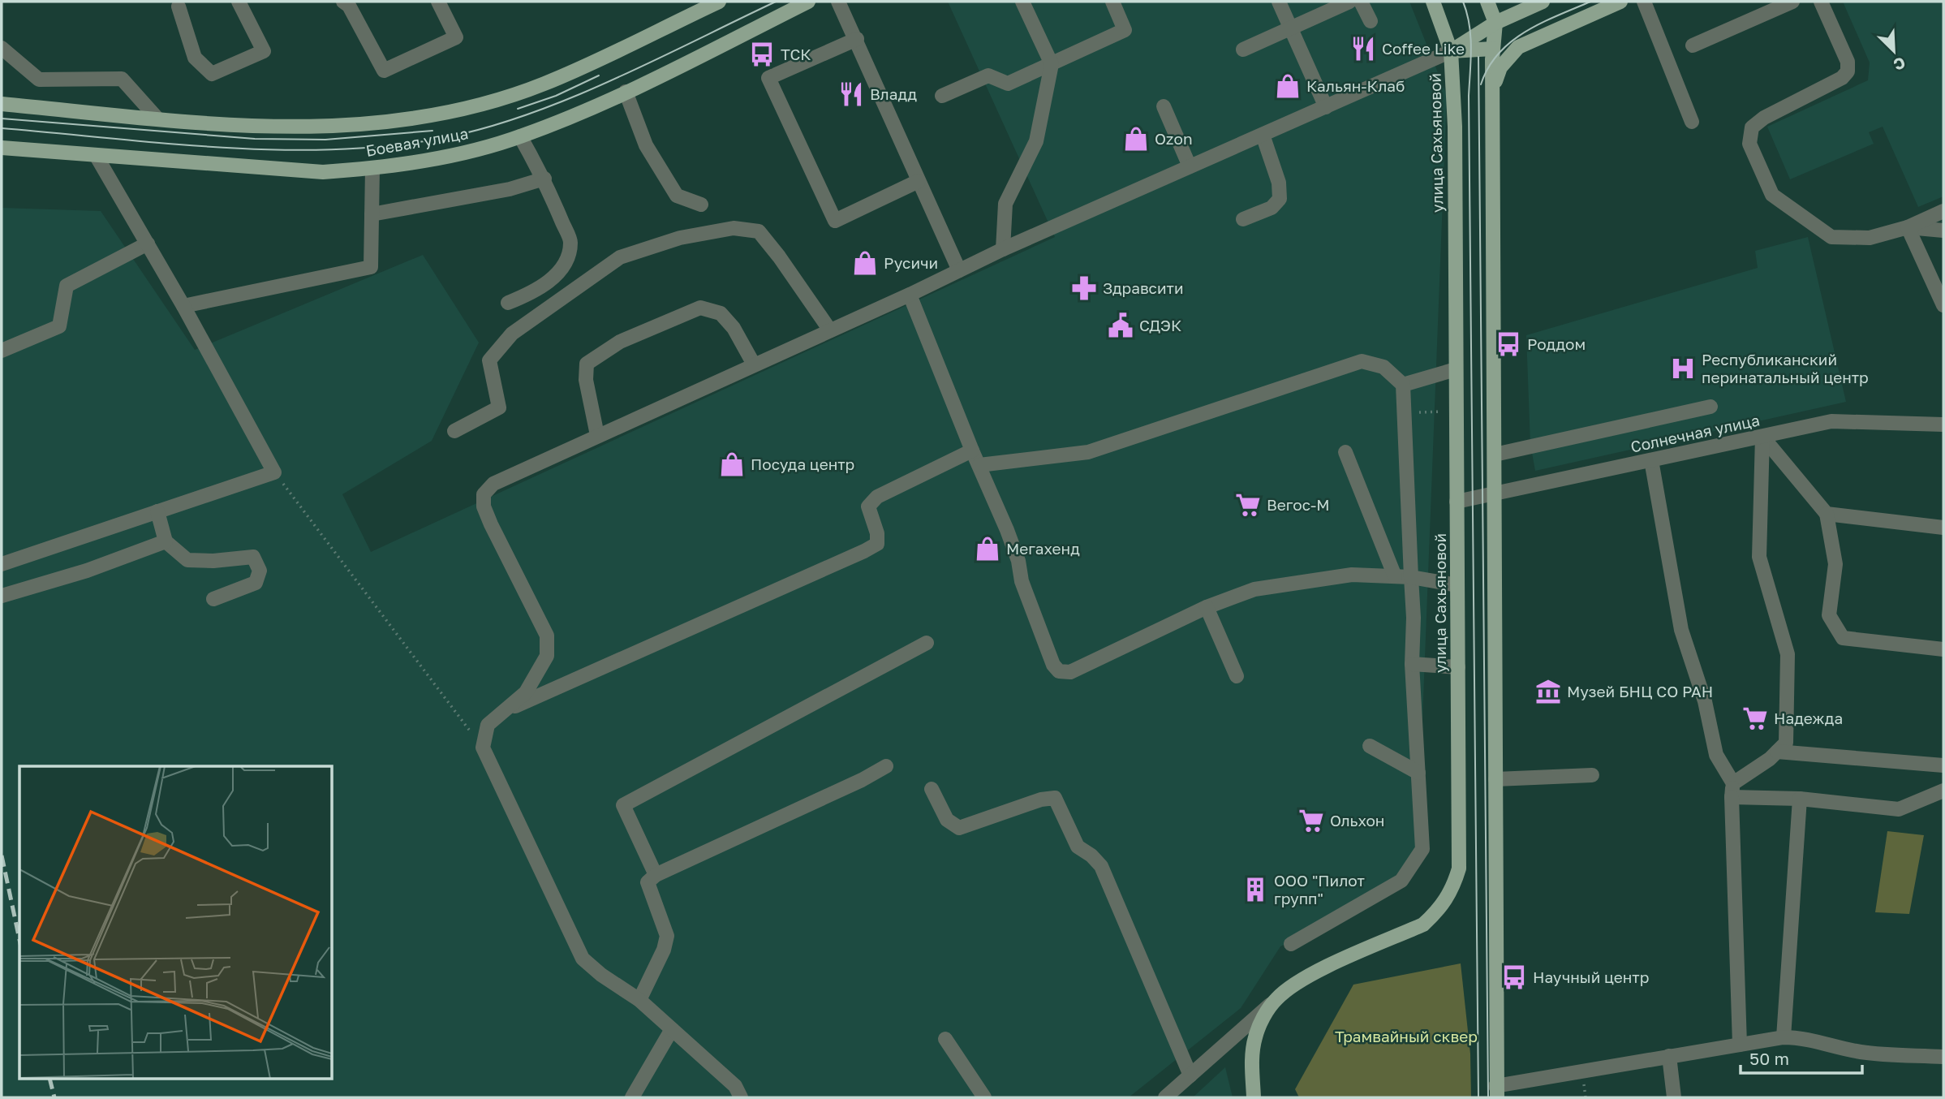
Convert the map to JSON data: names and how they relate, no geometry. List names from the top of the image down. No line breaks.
{"streets":{"main road":["Боевая улица","улица Сахьяновой"],"street":["Солнечная улица"]},"crossings":[["улица Сахьяновой","Солнечная улица"]],"parks":["Трамвайный сквер"],"places":{"restaurant":["Coffee Like","Владд"],"bus stop":["ТСК","Роддом","Научный центр"],"shop":["Кальян-Клаб","Ozon","Русичи","Посуда центр","Мегахенд"],"pharmacy":["Здравсити"],"public building":["СДЭК"],"hospital":["Республиканский перинатальный центр"],"supermarket":["Вегос-М","Надежда","Ольхон"],"museum":["Музей БНЦ СО РАН"],"building":["ООО \"Пилот групп\""]},"scale_bar":"50 m","north":"bottom right"}
